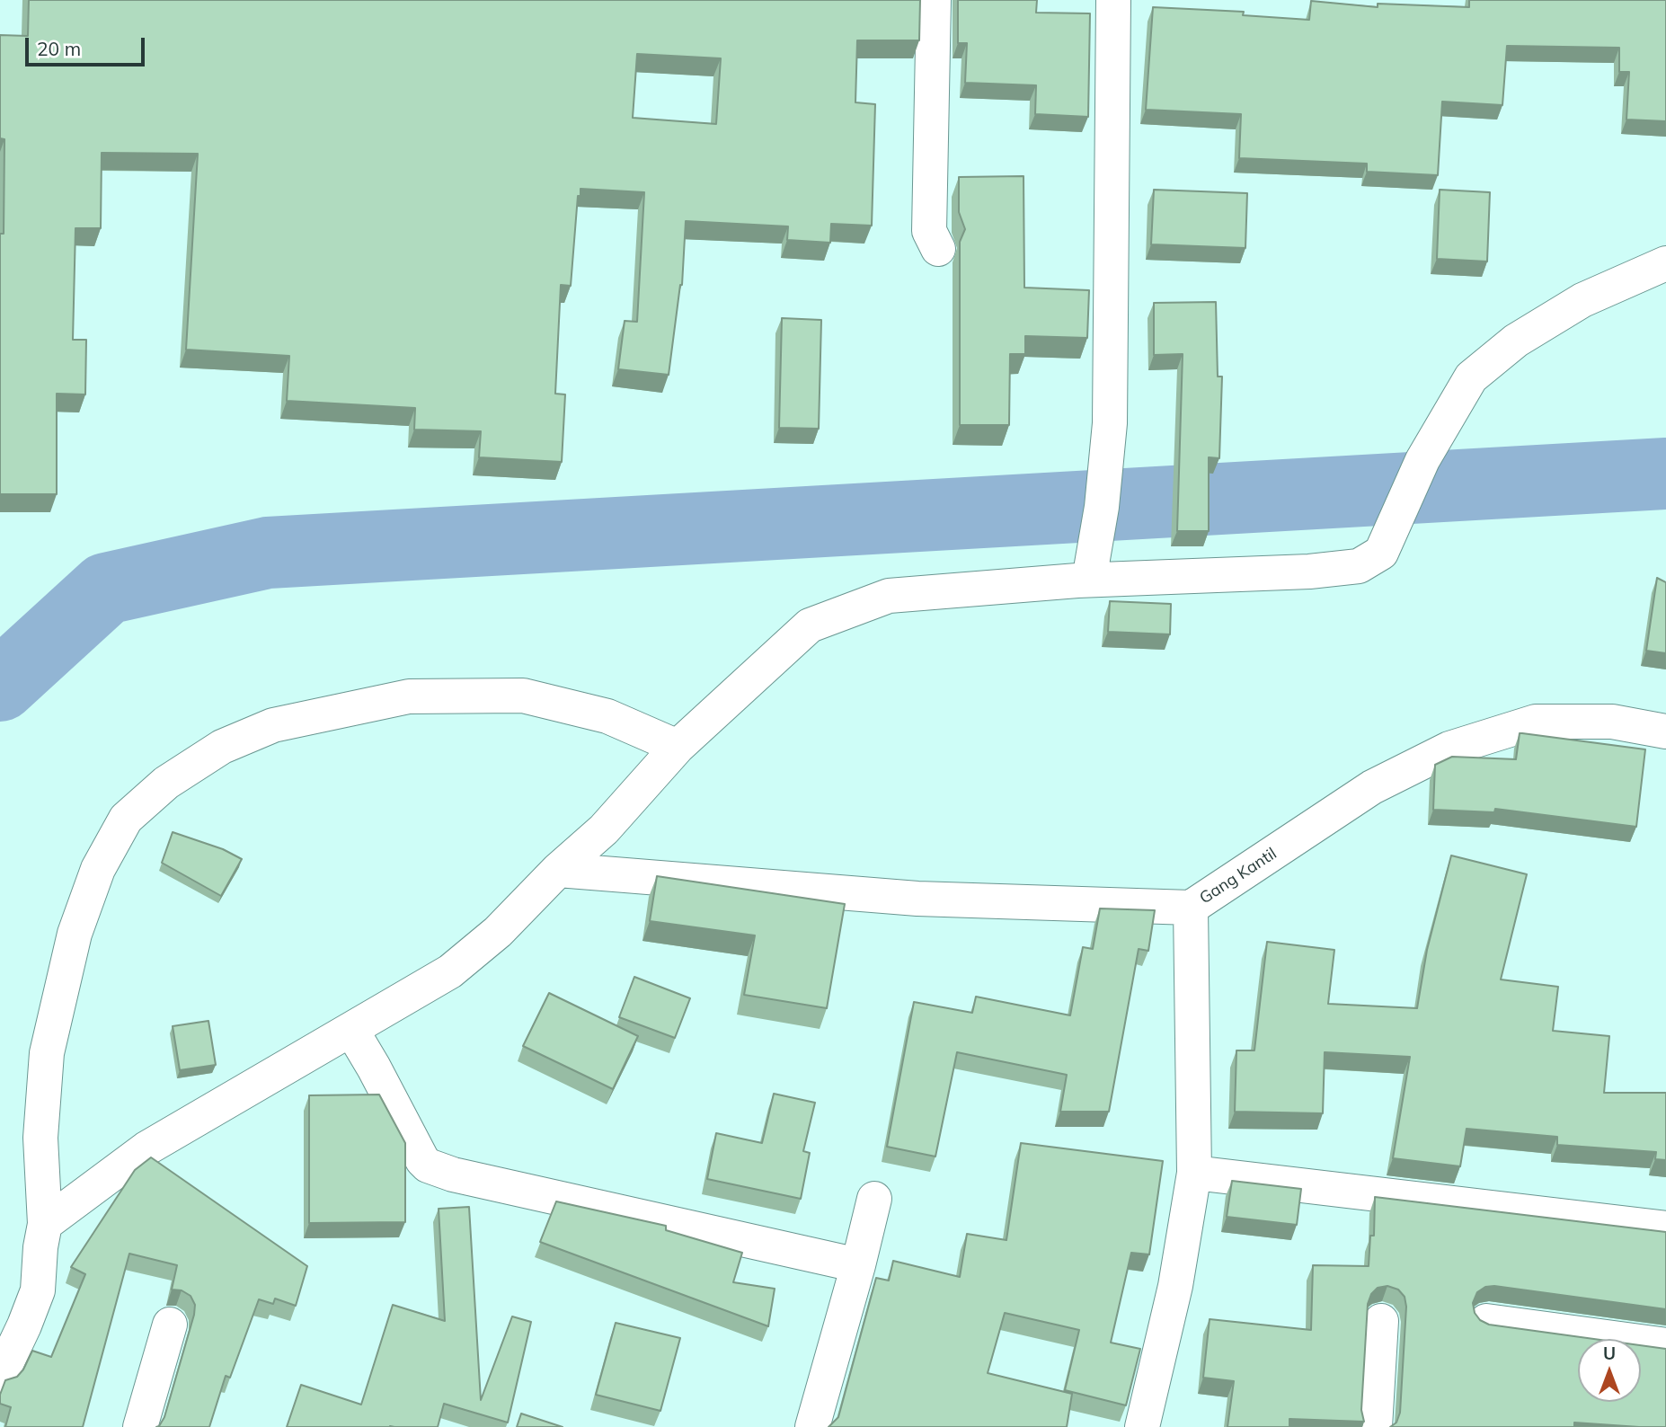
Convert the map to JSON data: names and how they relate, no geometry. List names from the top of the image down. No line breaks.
{"streets":{"street":["Gang Kantil"]},"scale_bar":"20 m","north":"top"}
